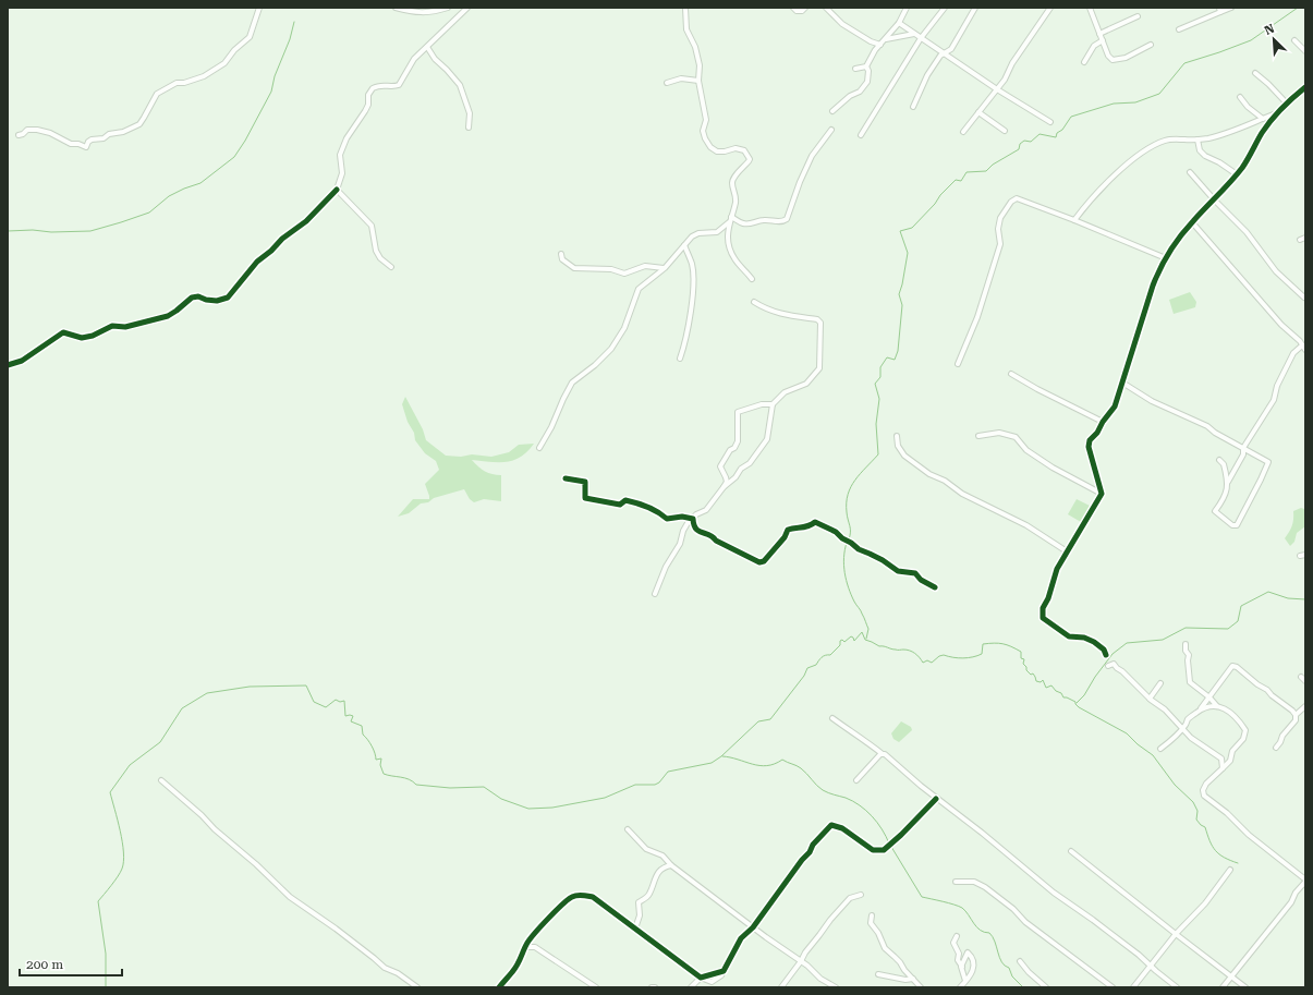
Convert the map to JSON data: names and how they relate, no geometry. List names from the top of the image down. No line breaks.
{"scale_bar":"200 m","north":"top left"}
